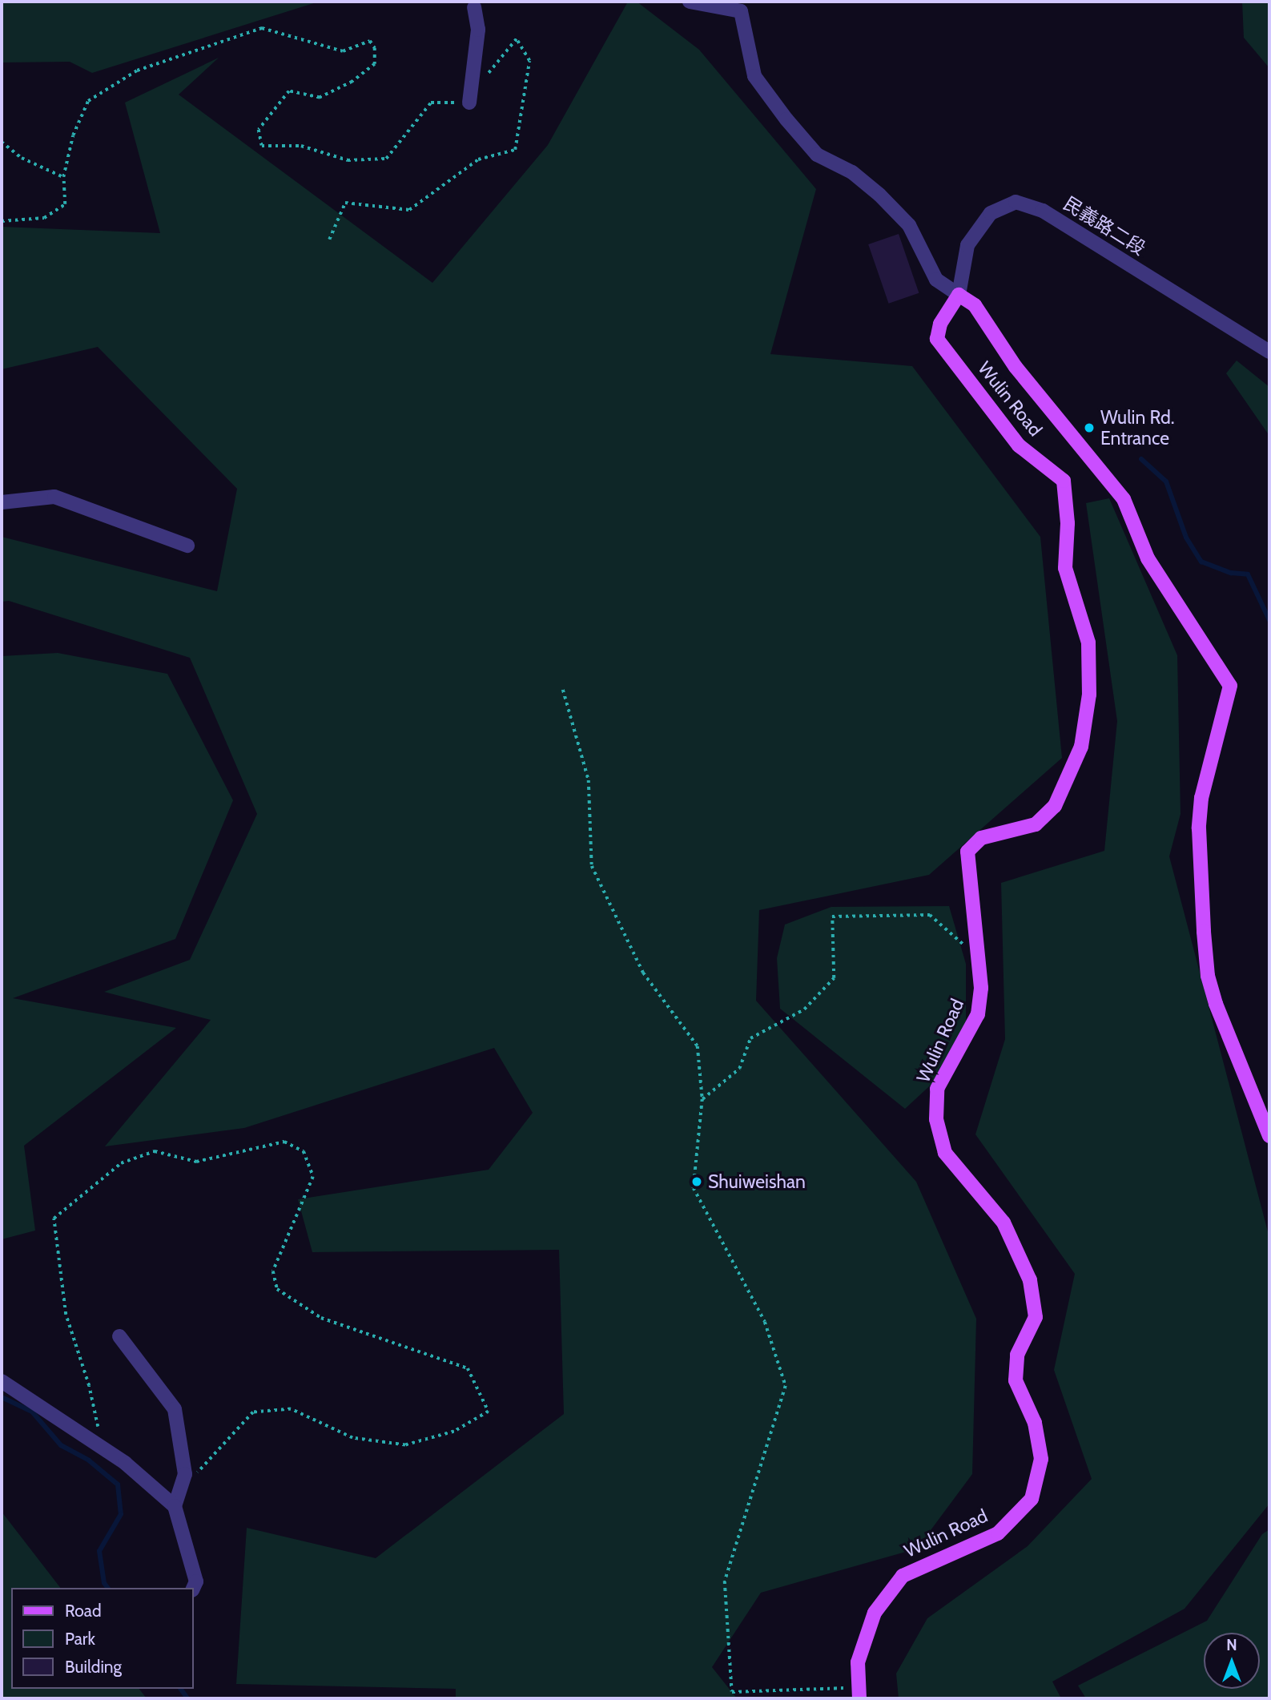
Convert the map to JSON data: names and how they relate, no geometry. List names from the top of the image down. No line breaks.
{"streets":{"main road":["Wulin Road"],"street":["民義路二段"]},"crossings":[["民義路二段","Wulin Road"]],"places":["Wulin Rd. Entrance","Shuiweishan"],"legend":["Road","Park","Building"],"north":"top"}
